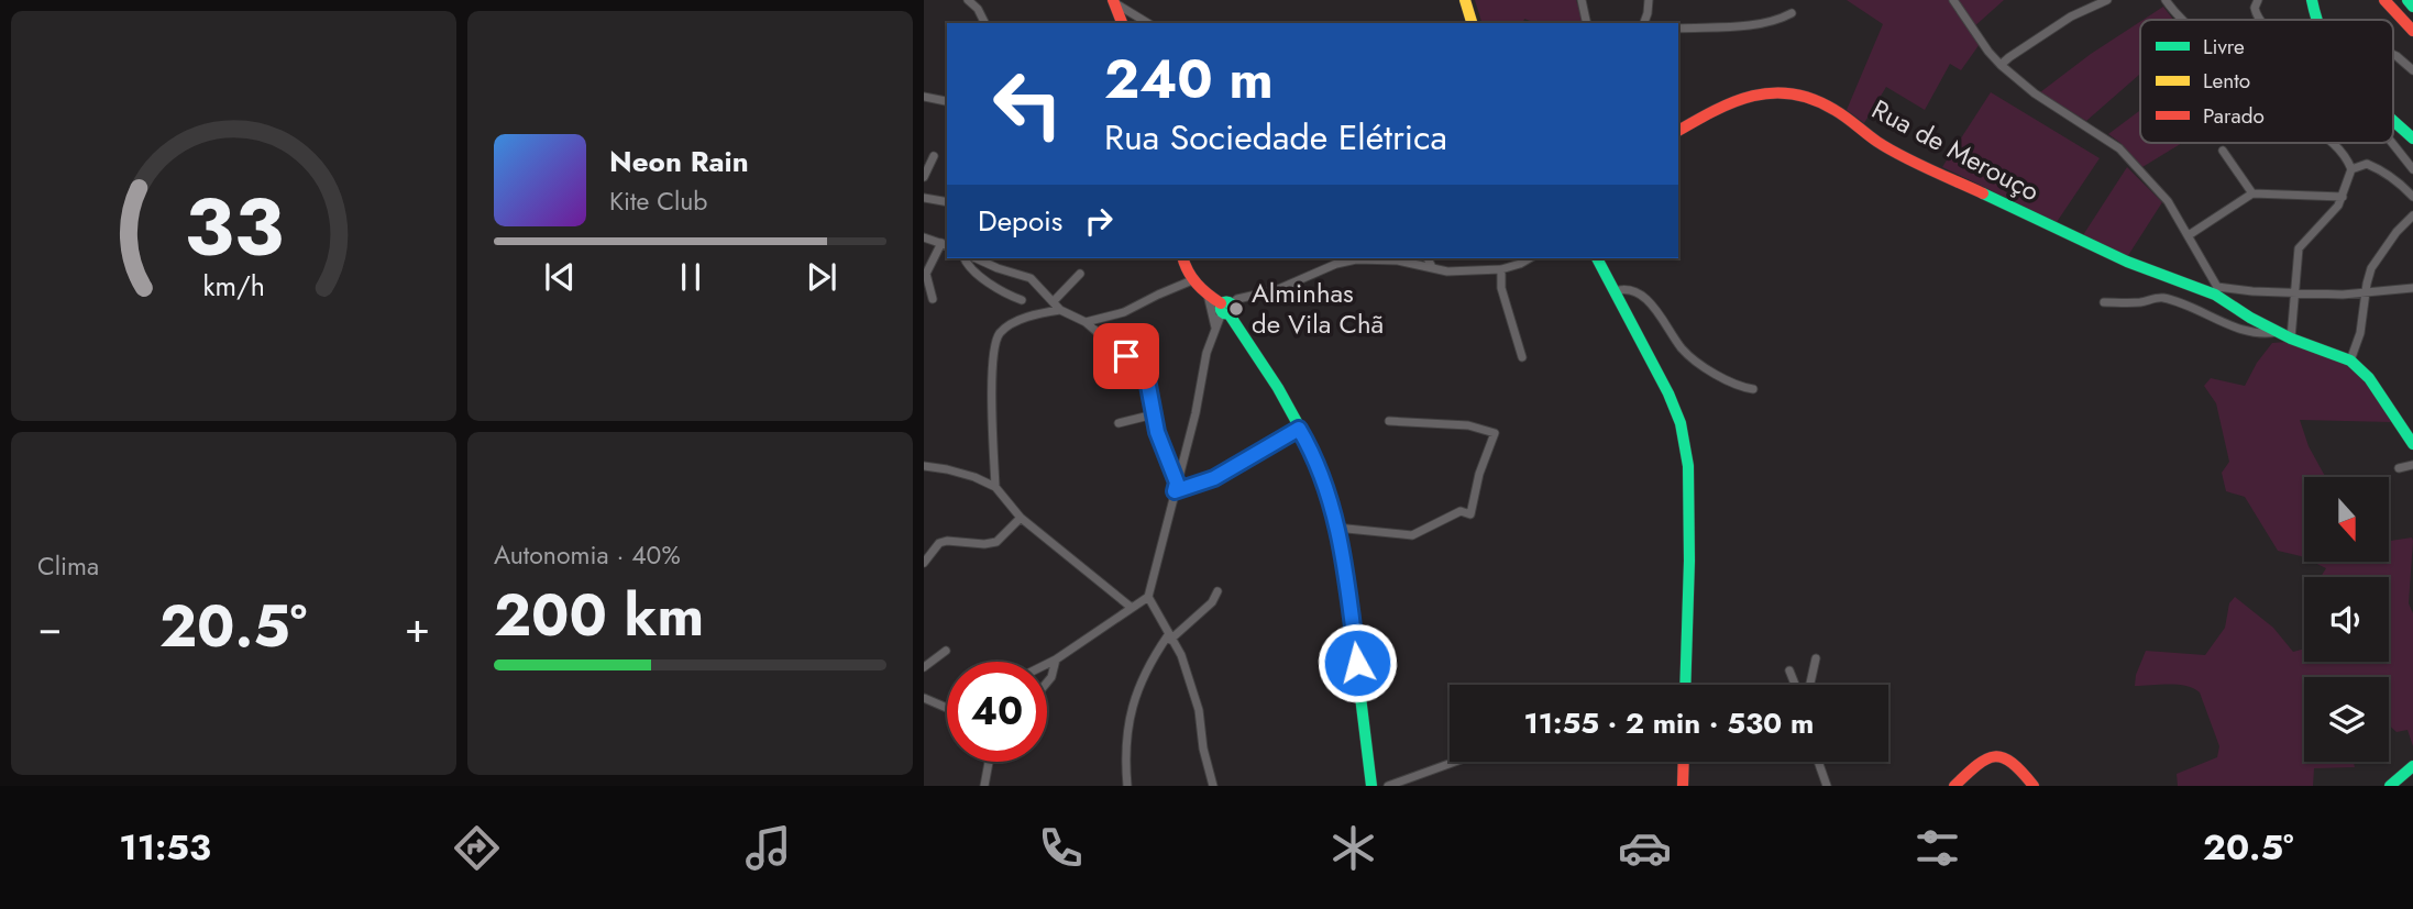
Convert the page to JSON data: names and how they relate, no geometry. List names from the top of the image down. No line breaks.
{"streets":{"main road":["Rua de Merouço"]},"places":["Alminhas de Vila Chã"],"legend":["Livre","Lento","Parado"],"north":"bottom","page":{"turn":["240 m","Rua Sociedade Elétrica"],"song":["Neon Rain","Kite Club"],"then":"Depois","tile":["Clima",["Autonomia · 40%","200 km"]],"heat":["−","20.5°","+"],"limit":"40","trip":"11:55 · 2 min · 530 m","tabs":["11:53","20.5°"],"gauge":["33","km/h"]}}
